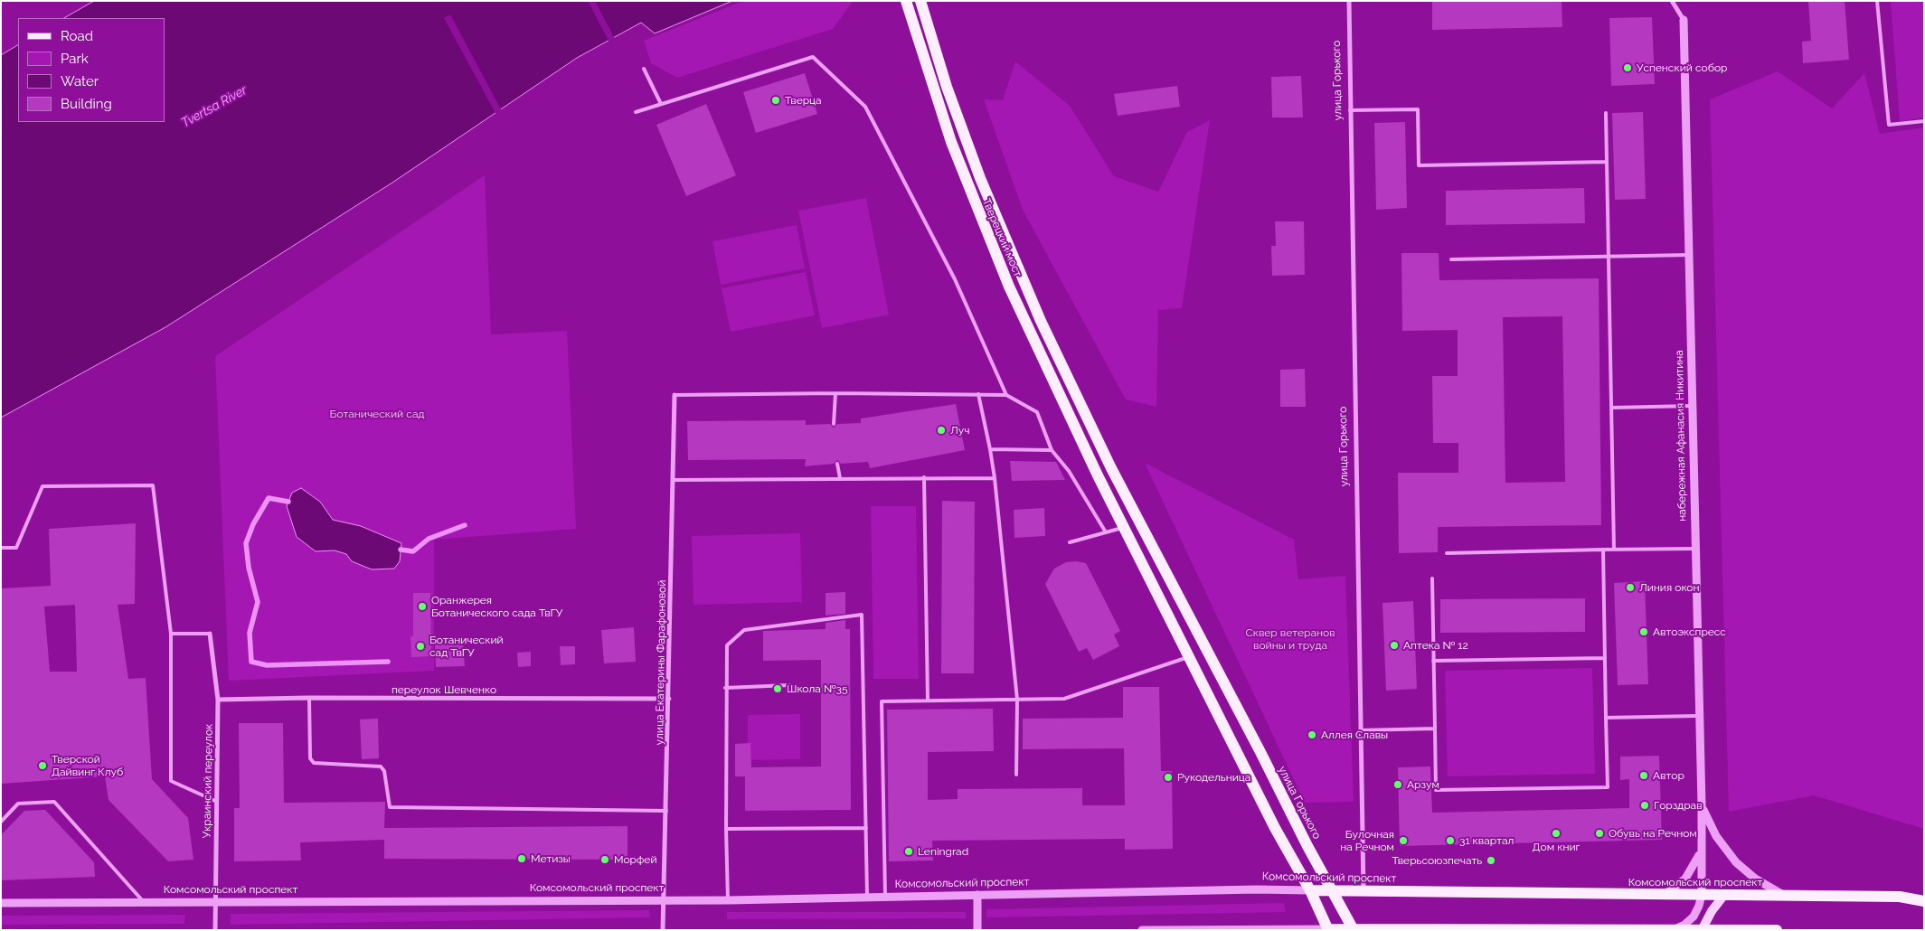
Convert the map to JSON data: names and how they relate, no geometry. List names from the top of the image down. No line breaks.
{"streets":{"main road":["улица Горького","Тверецкий мост","Комсомольский проспект"],"street":["набережная Афанасия Никитина","улица Екатерины Фарафоновой","переулок Шевченко","Украинский переулок"]},"crossings":[["улица Горького","Тверецкий мост"],["улица Горького","Комсомольский проспект"],["набережная Афанасия Никитина","Комсомольский проспект"],["улица Екатерины Фарафоновой","переулок Шевченко"],["улица Екатерины Фарафоновой","Комсомольский проспект"],["переулок Шевченко","Украинский переулок"],["Украинский переулок","Комсомольский проспект"]],"water":["Tvertsa River"],"parks":["Ботанический сад","Сквер ветеранов войны и труда"],"places":["Успенский собор","Тверца","Луч","Линия окон","Оранжерея Ботанического сада ТвГУ","Автоэкспресс","Аптека № 12","Ботанический сад ТвГУ","Школа №35","Аллея Славы","Тверской Дайвинг Клуб","Автор","Рукодельница","Арзум","Горздрав","Дом книг","Обувь на Речном","Булочная на Речном","31 квартал","Leningrad","Метизы","Морфей","Тверьсоюзпечать"],"legend":["Road","Park","Water","Building"]}
